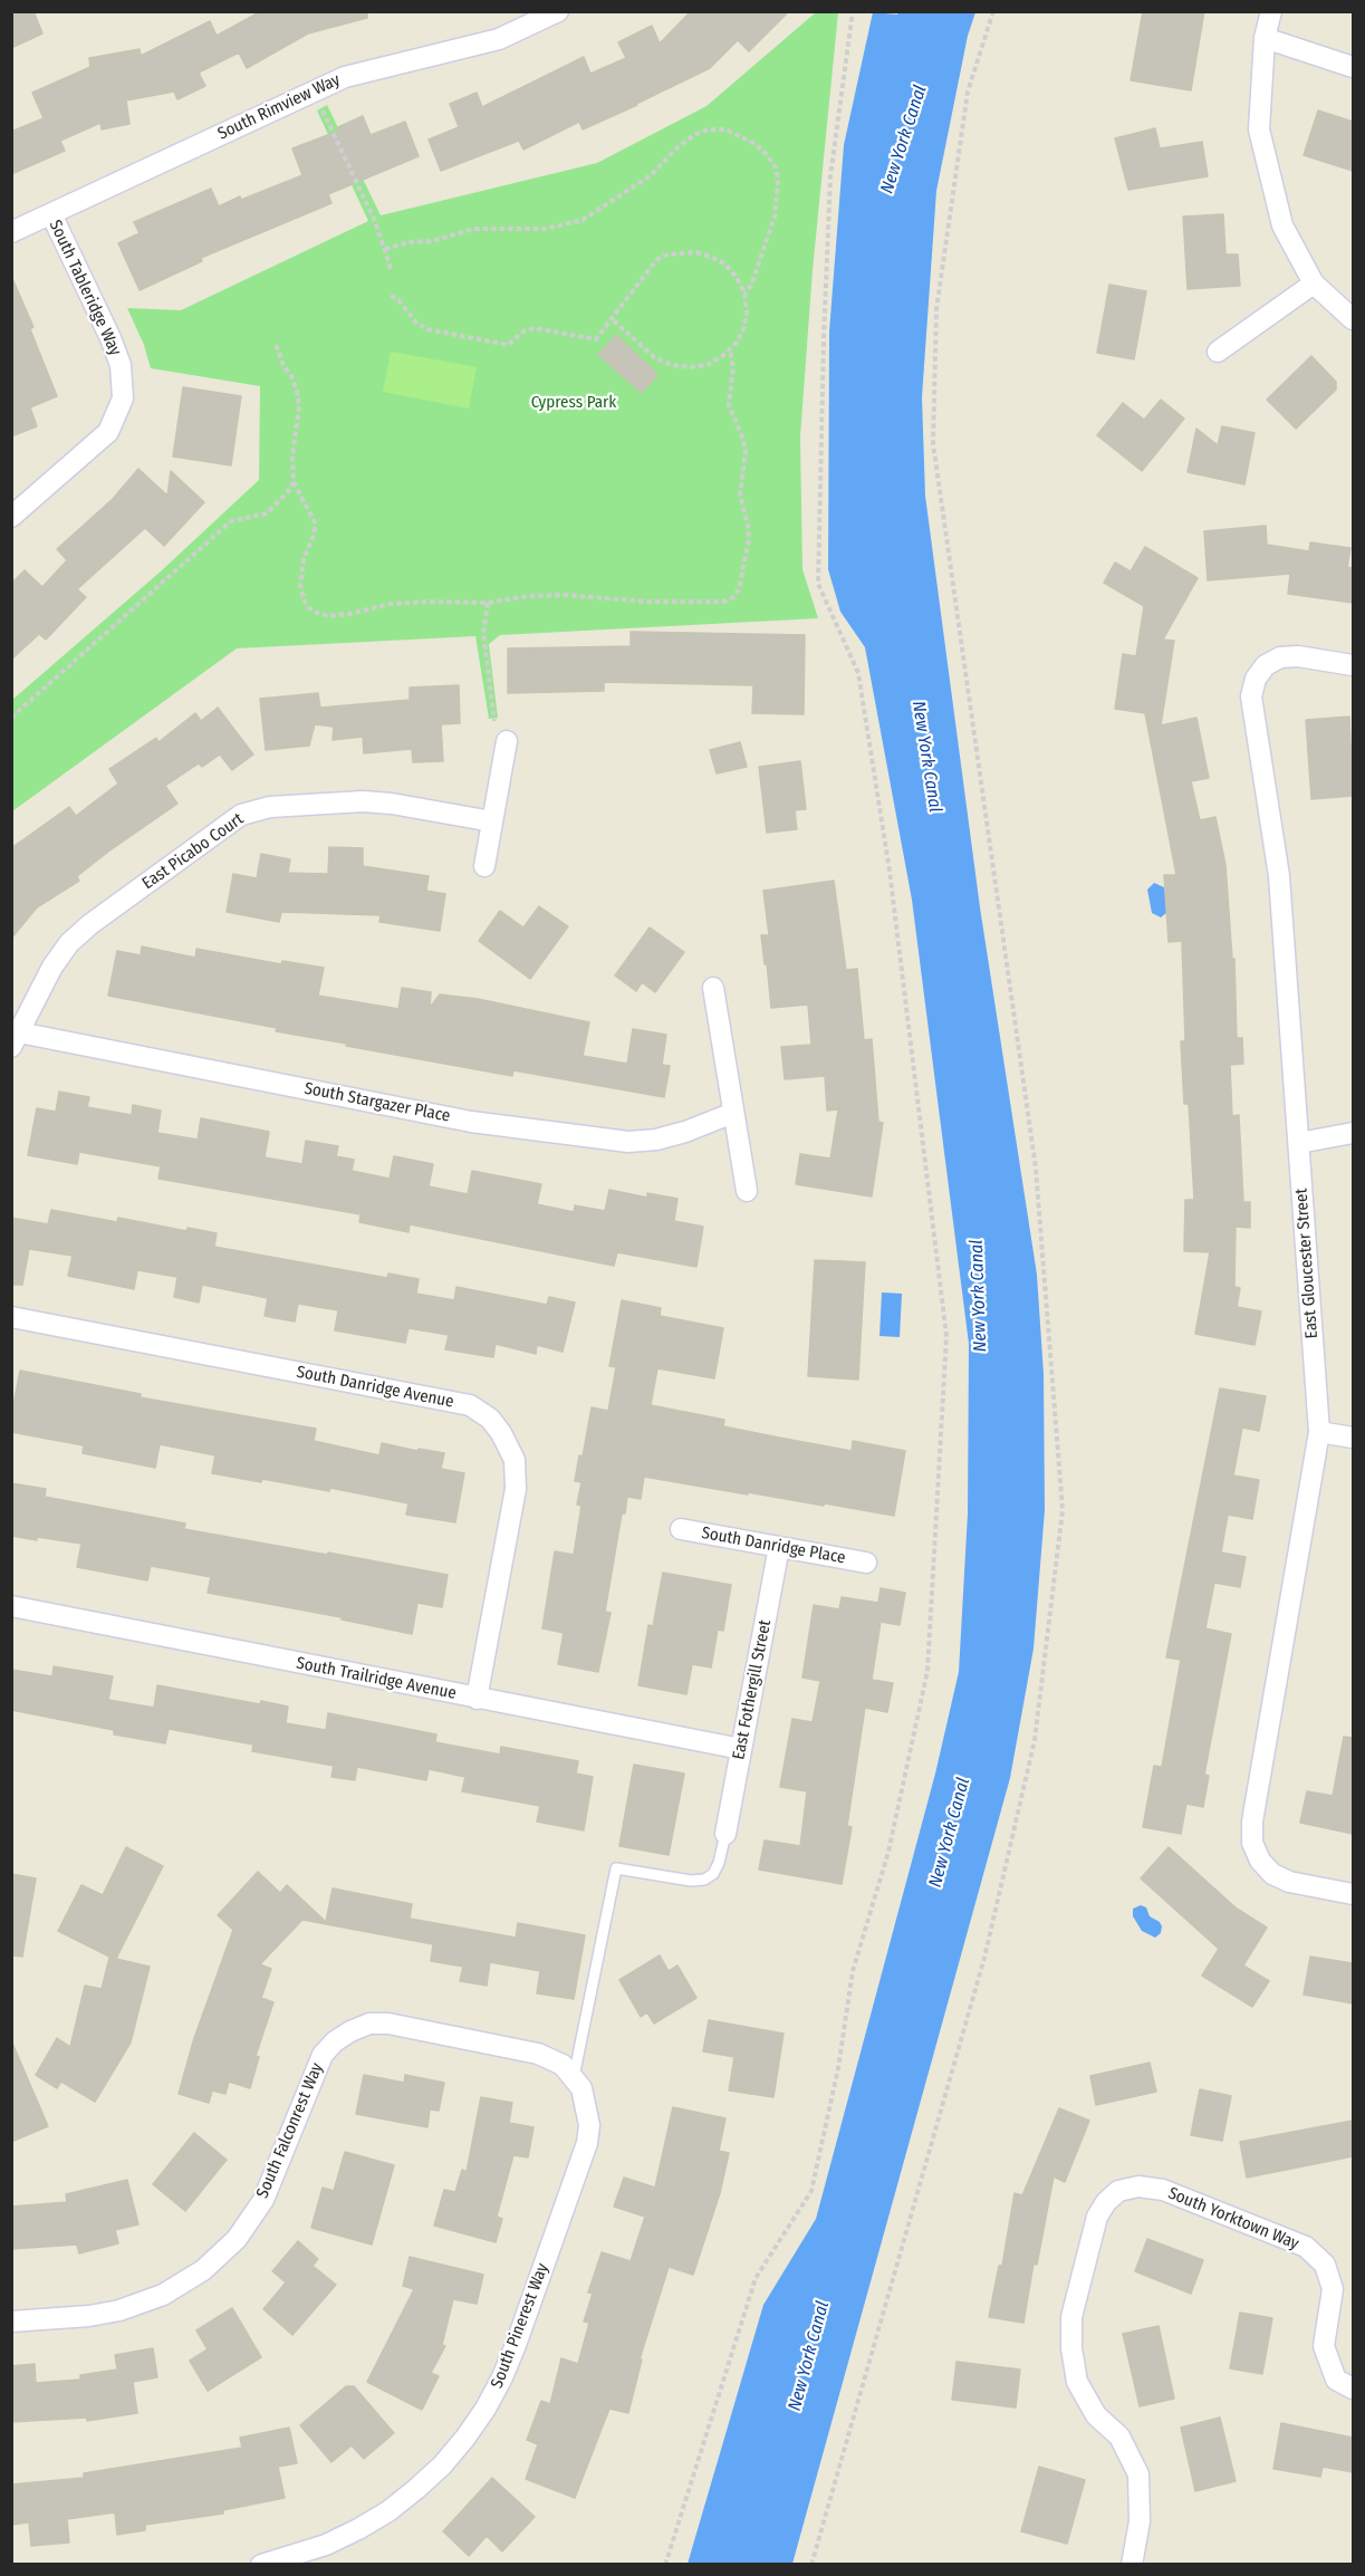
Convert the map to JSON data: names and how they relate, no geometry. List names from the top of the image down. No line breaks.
{"streets":{"street":["South Rimview Way","South Tableridge Way","East Picabo Court","South Stargazer Place","East Gloucester Street","South Danridge Avenue","South Danridge Place","South Trailridge Avenue","East Fothergill Street","South Falconrest Way","South Yorktown Way","South Pinerest Way"]},"crossings":[["South Rimview Way","South Tableridge Way"],["East Picabo Court","South Stargazer Place"],["South Danridge Avenue","South Trailridge Avenue"],["South Danridge Place","East Fothergill Street"],["South Trailridge Avenue","East Fothergill Street"],["South Falconrest Way","South Pinerest Way"]],"water":["New York Canal"],"parks":["Cypress Park"]}
